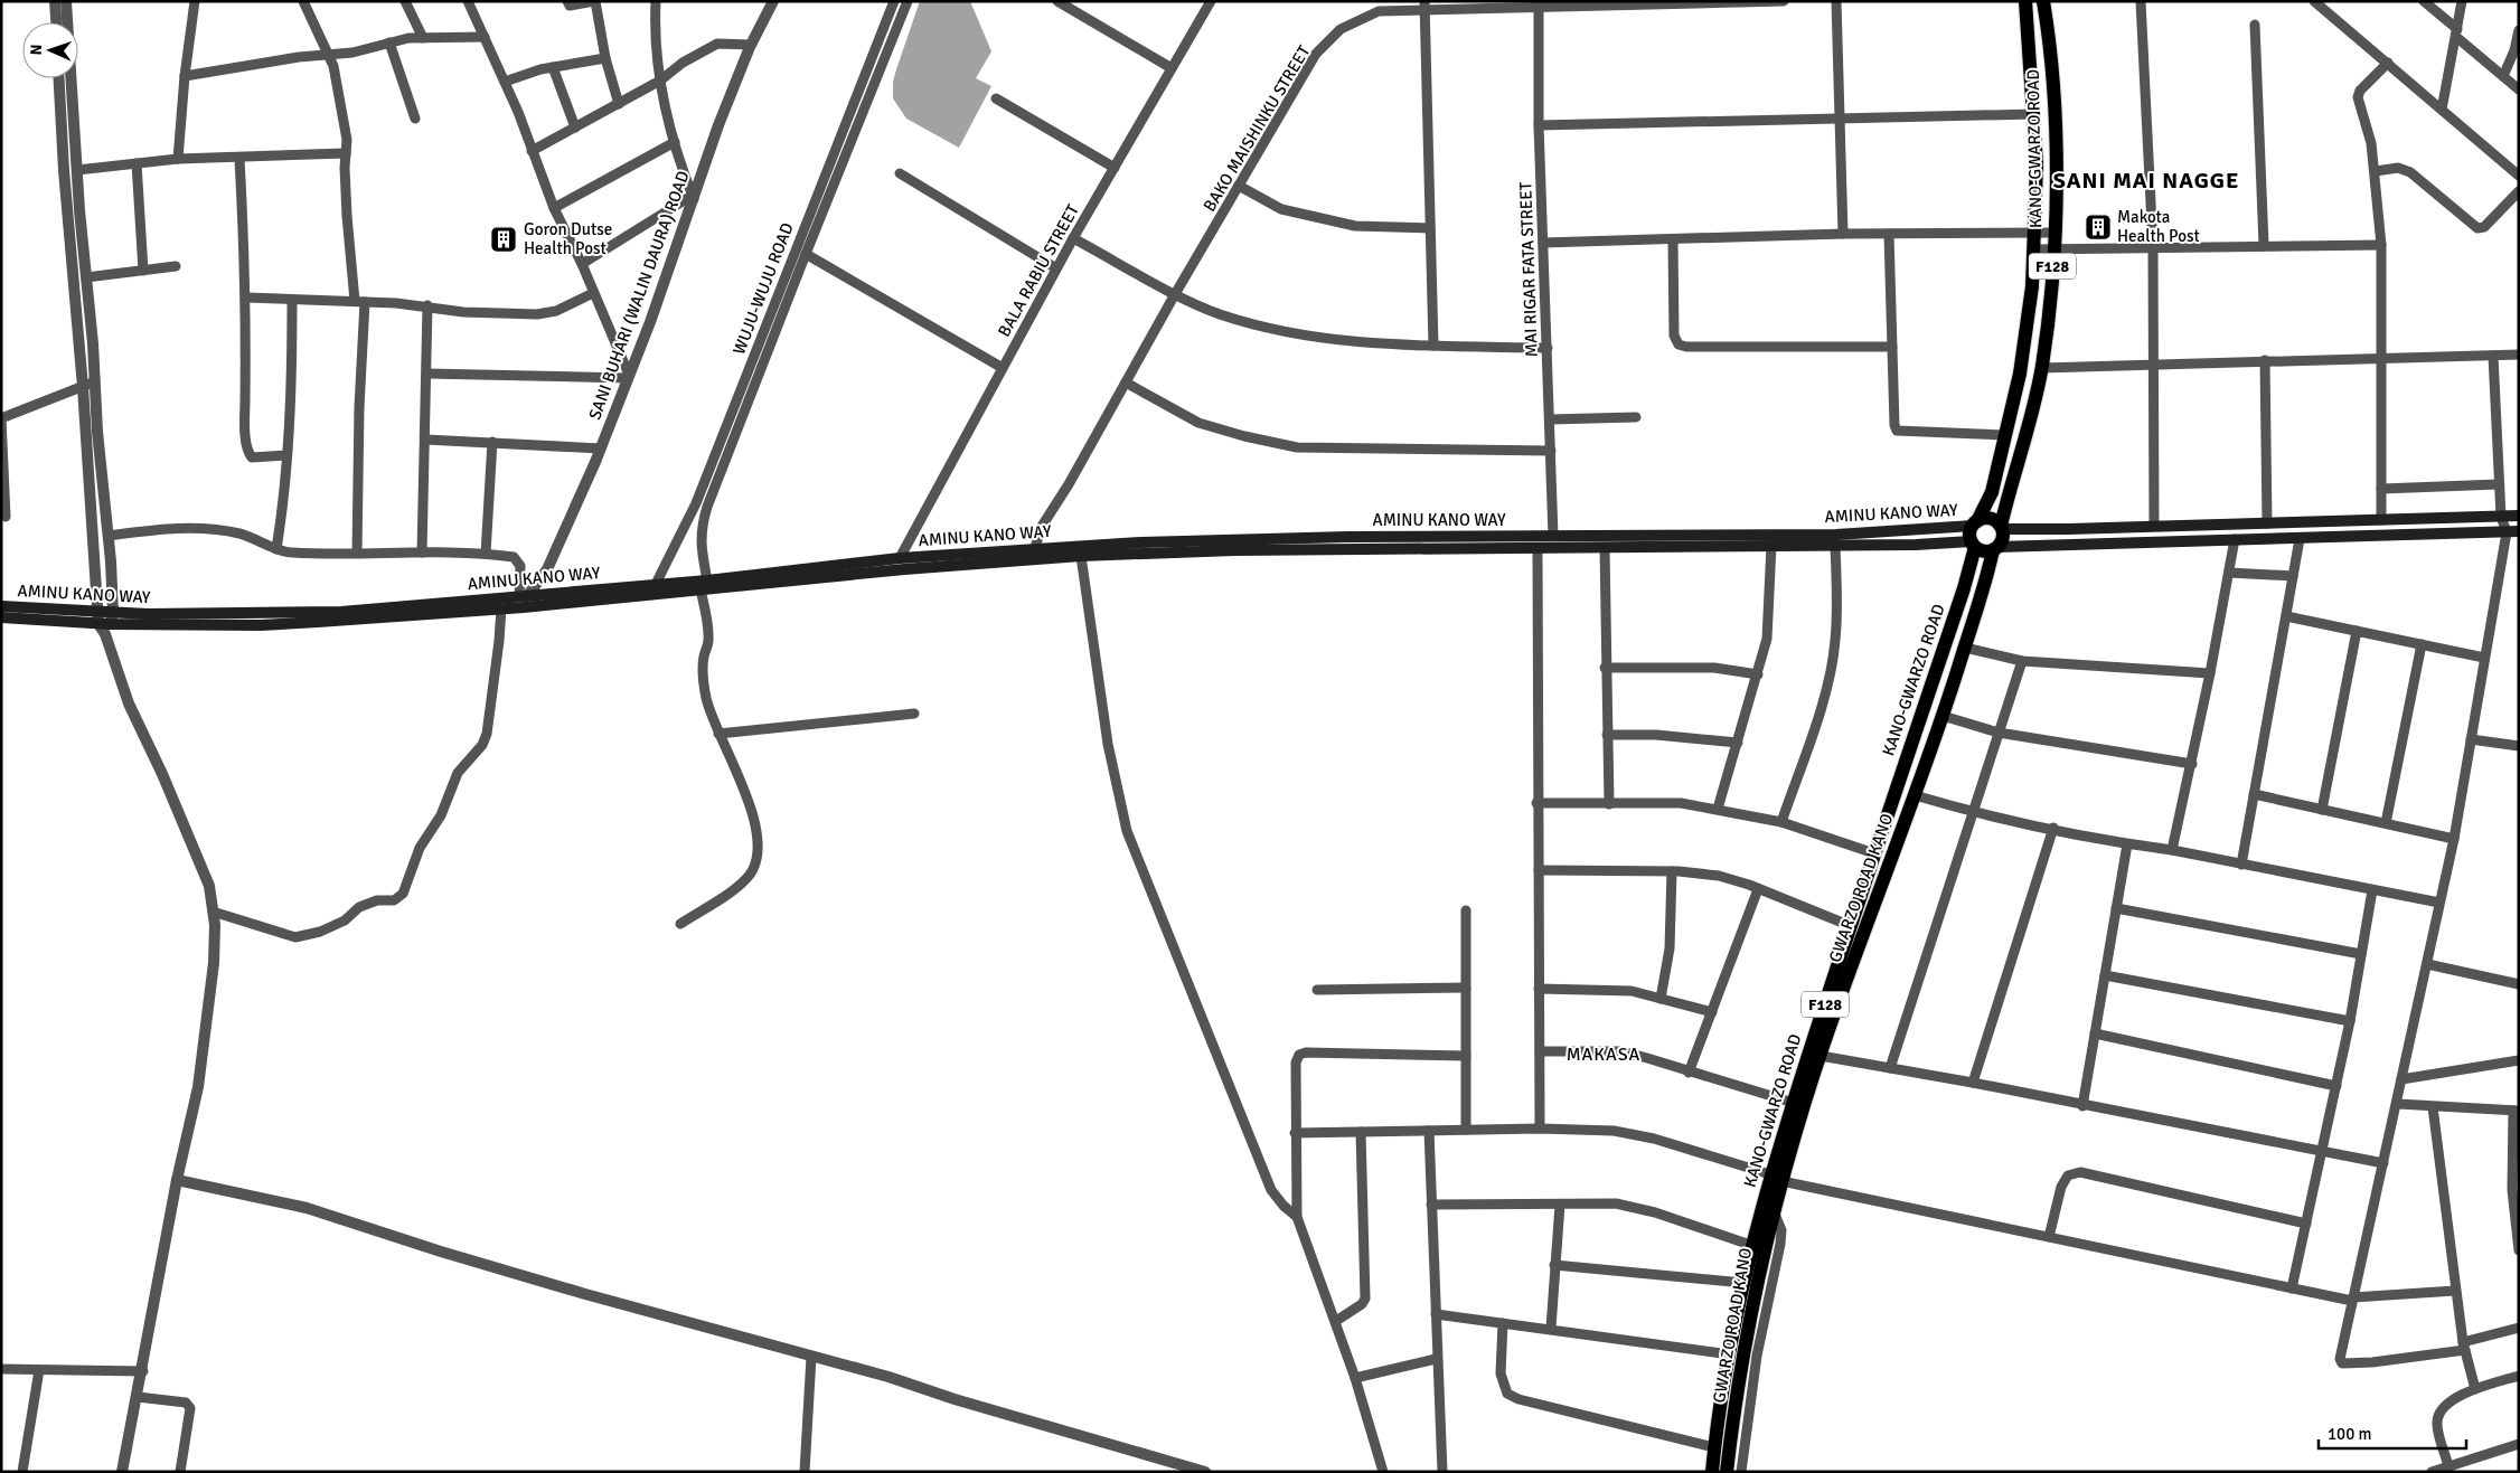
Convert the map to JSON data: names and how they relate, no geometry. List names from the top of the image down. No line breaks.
{"streets":{"main road":["KANO-GWARZO ROAD","F128","AMINU KANO WAY","GWARZO ROAD KANO"],"street":["BAKO MAISHINKU STREET","MAI RIGAR FATA STREET","BALA RABIU STREET","WUJU-WUJU ROAD","SANI BUHARI (WALIN DAURA) ROAD"]},"crossings":[["BAKO MAISHINKU STREET","MAI RIGAR FATA STREET"],["BAKO MAISHINKU STREET","AMINU KANO WAY"],["KANO-GWARZO ROAD","F128"],["KANO-GWARZO ROAD","AMINU KANO WAY"],["KANO-GWARZO ROAD","GWARZO ROAD KANO"],["F128","AMINU KANO WAY"],["F128","GWARZO ROAD KANO"],["MAI RIGAR FATA STREET","AMINU KANO WAY"],["BALA RABIU STREET","AMINU KANO WAY"],["WUJU-WUJU ROAD","AMINU KANO WAY"],["SANI BUHARI (WALIN DAURA) ROAD","AMINU KANO WAY"],["AMINU KANO WAY","GWARZO ROAD KANO"]],"districts":["SANI MAI NAGGE","MAKASA"],"places":{"building":["Makota Health Post","Goron Dutse Health Post"]},"scale_bar":"100 m","north":"left"}
